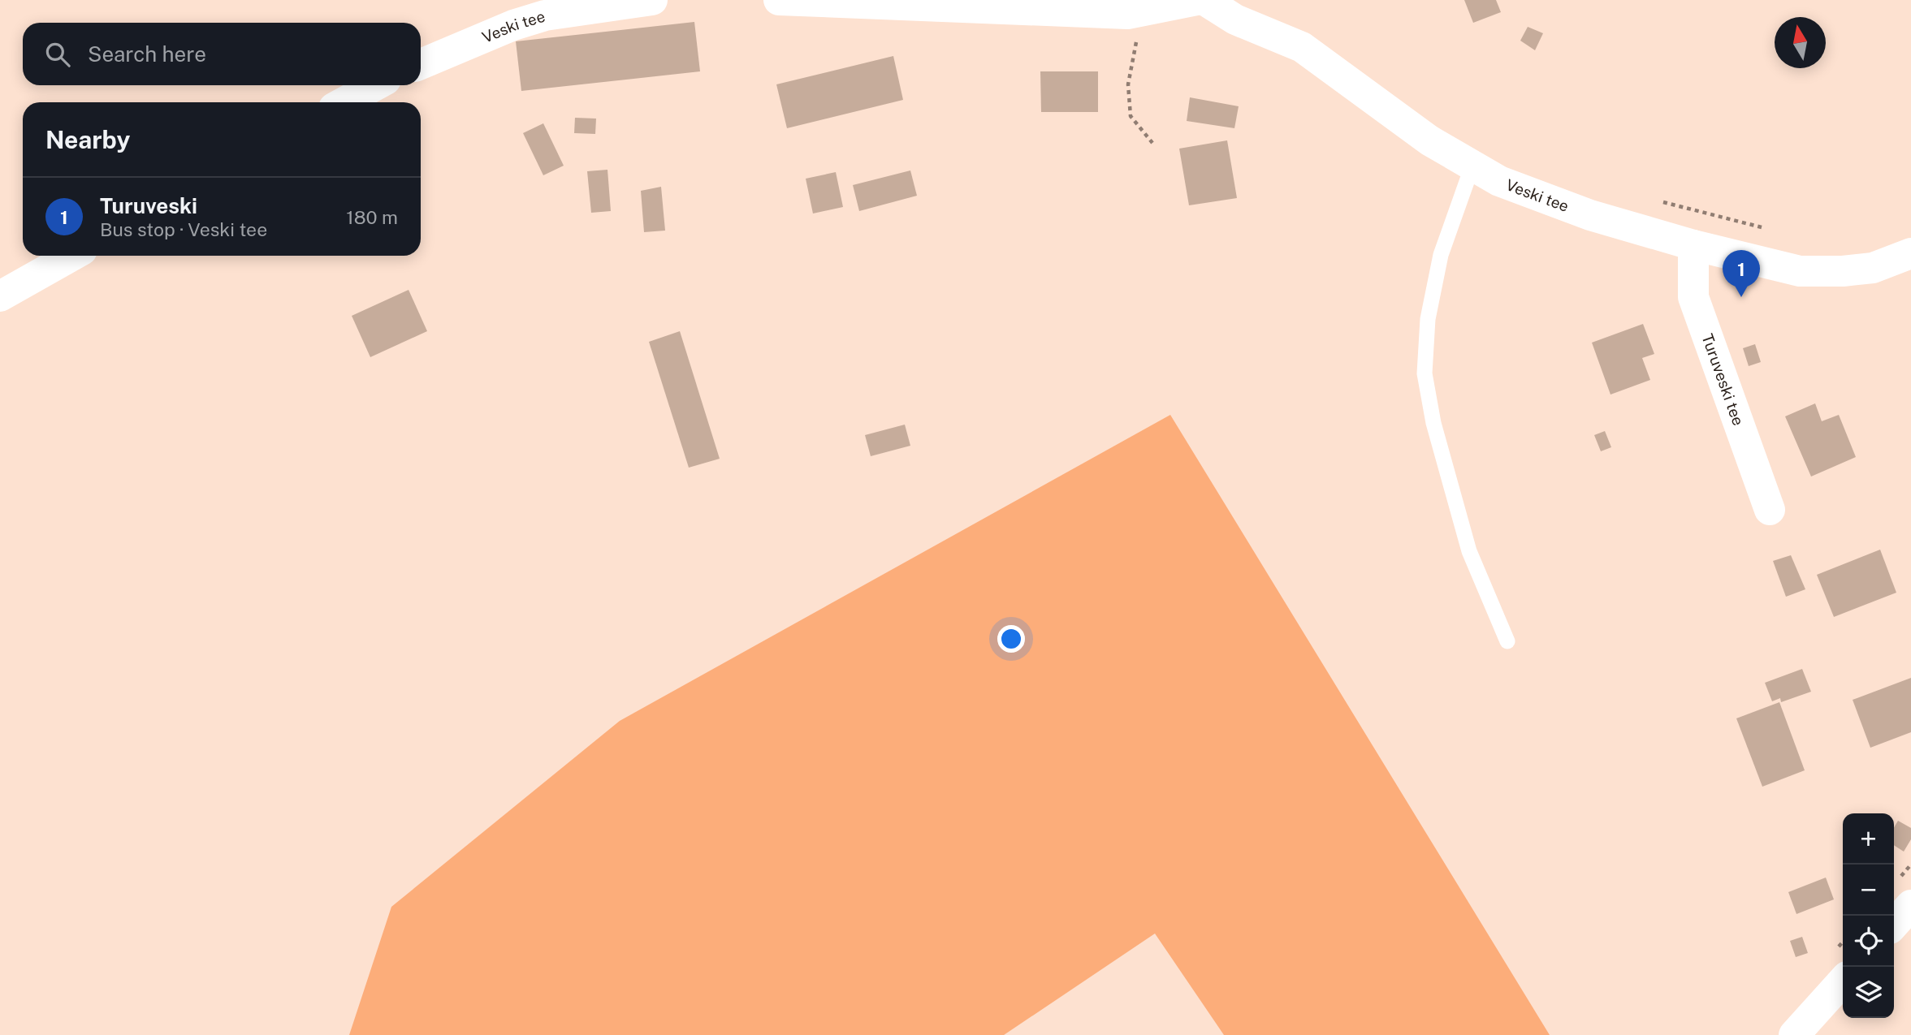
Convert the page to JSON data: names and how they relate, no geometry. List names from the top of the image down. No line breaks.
{"streets":{"street":["Veski tee","Turuveski tee"]},"crossings":[["Veski tee","Turuveski tee"]],"north":"top","page":{"search":"Search here","heading":"Nearby","list":[{"mark":"1","name":"Turuveski","note":"Bus stop · Veski tee","value":"180 m"}],"pins":"1","map_buttons":["+","−"]}}
